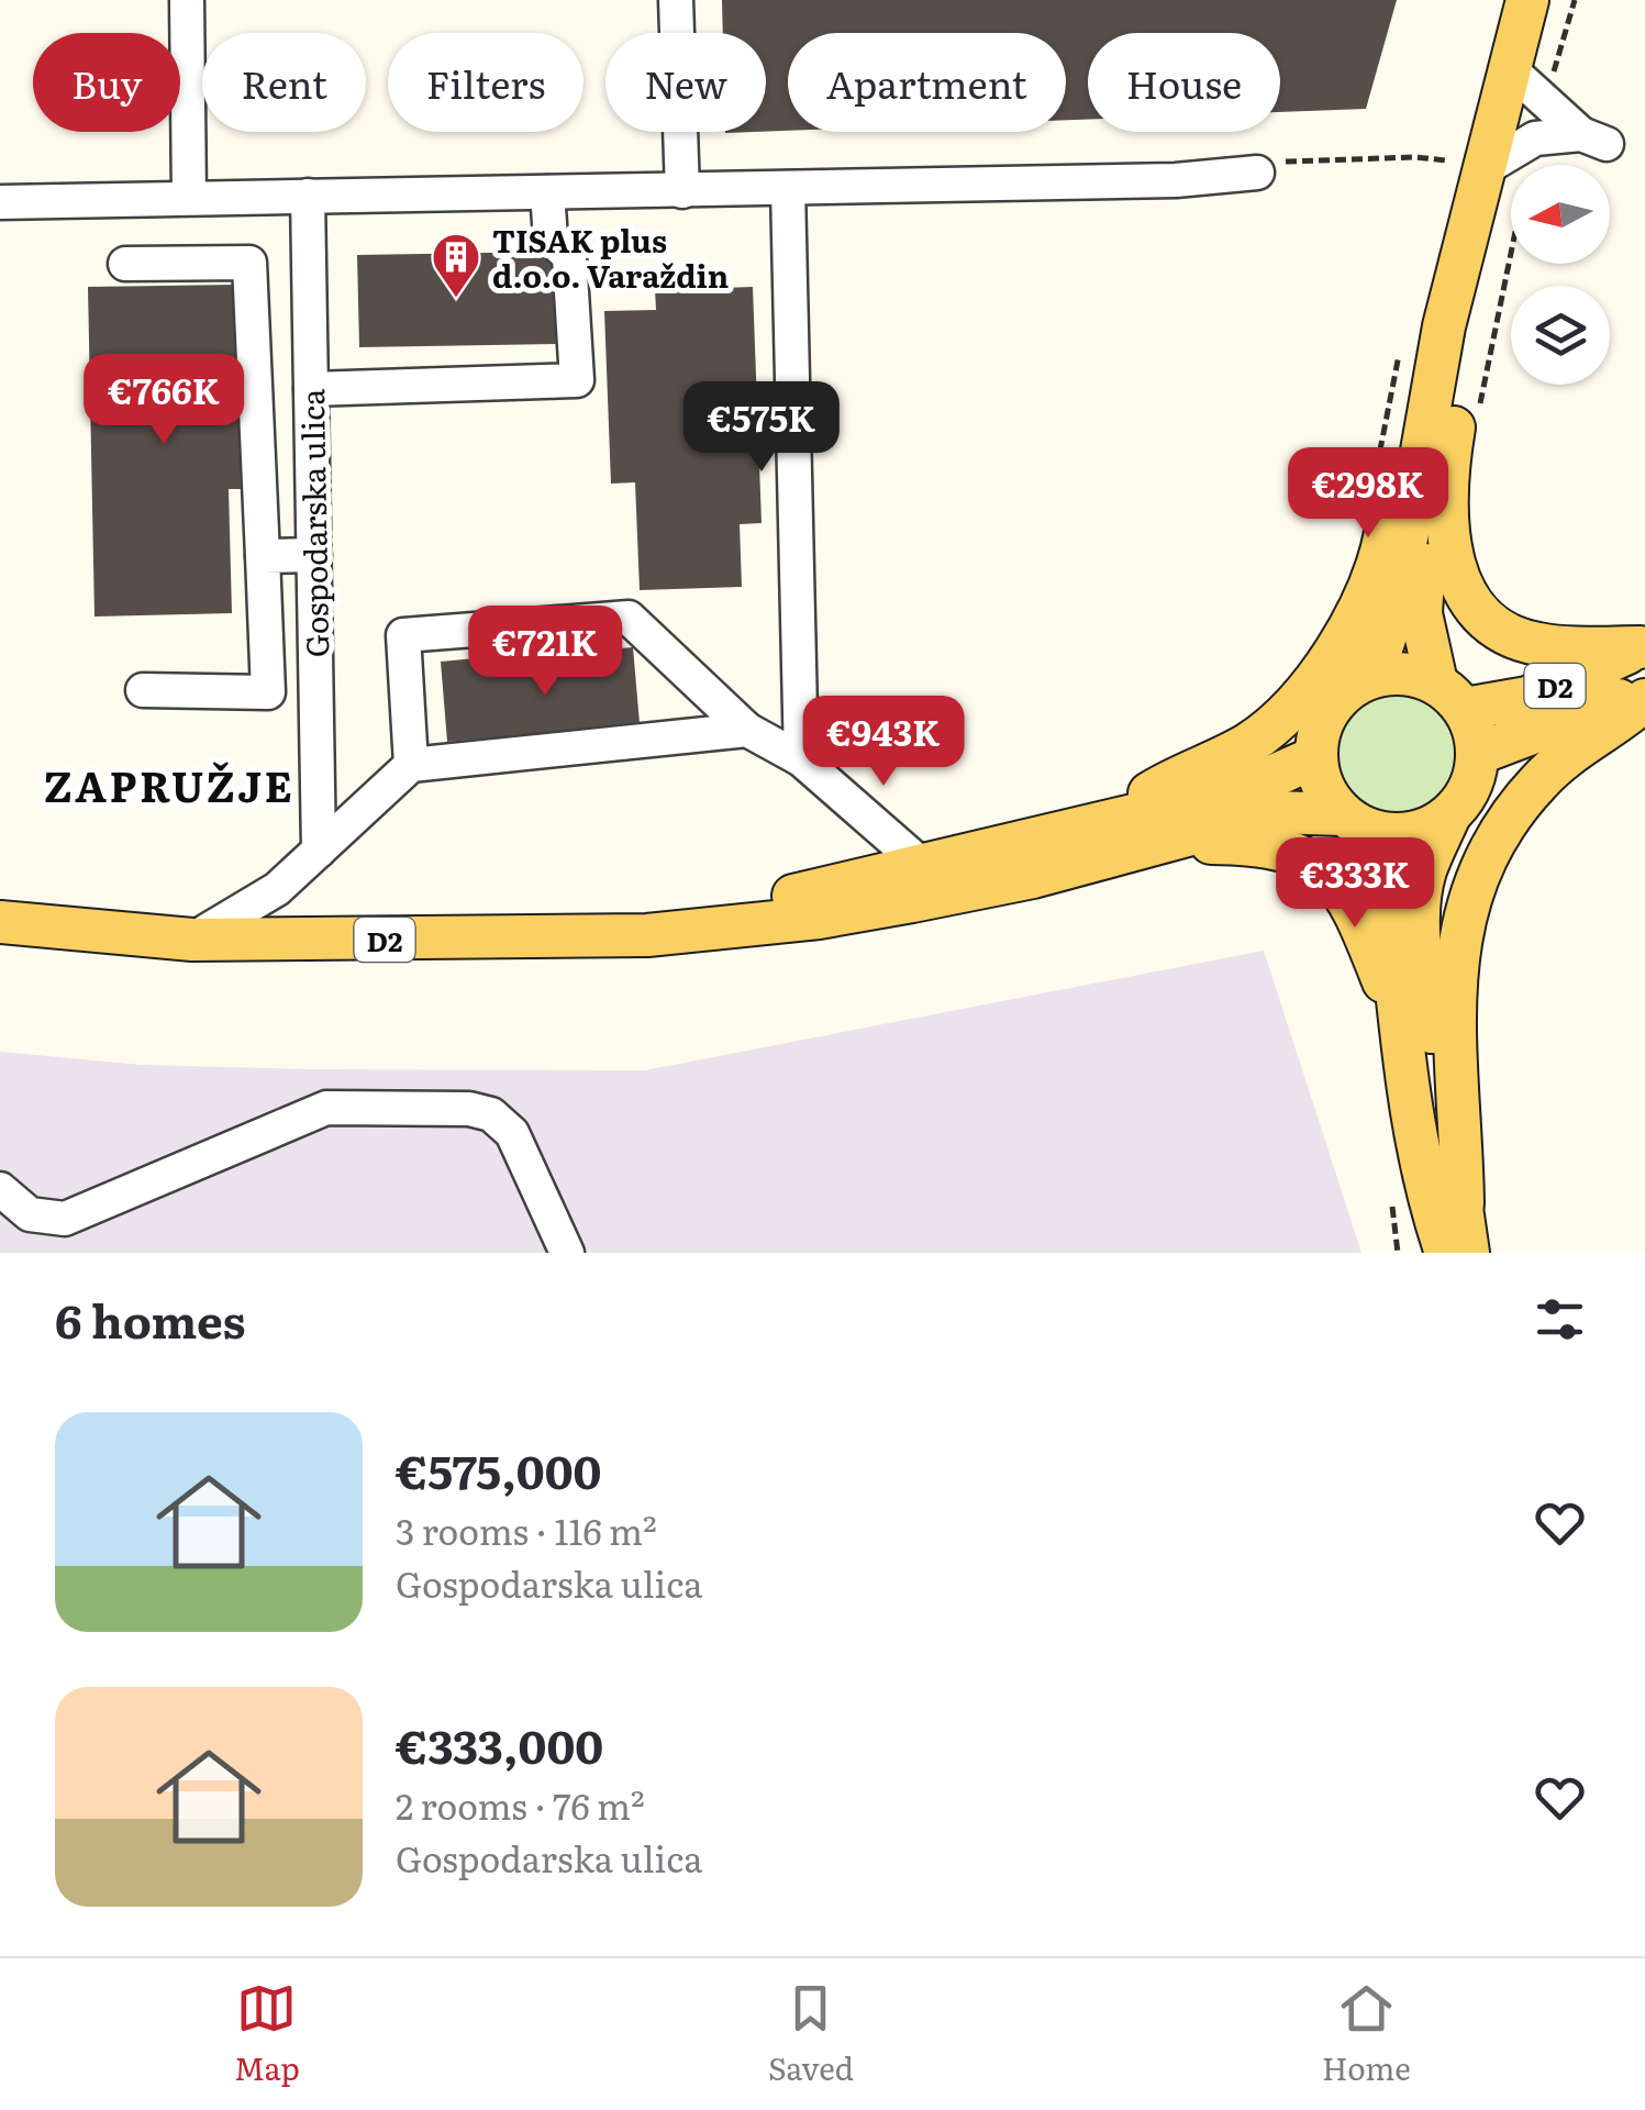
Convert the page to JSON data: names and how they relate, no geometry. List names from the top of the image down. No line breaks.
{"streets":{"main road":["D2"],"street":["Gospodarska ulica"]},"districts":["ZAPRUŽJE"],"places":{"building":["TISAK plus d.o.o. Varaždin"]},"north":"left","page":{"chip":["Buy","Rent","Filters","New","Apartment","House"],"price":["€766K","€575K","€298K","€721K","€943K","€333K"],"heading":"6 homes","list":[{"name":"€575,000","note":"3 rooms · 116 m² · Gospodarska ulica"},{"name":"€333,000","note":"2 rooms · 76 m² · Gospodarska ulica"}],"tabs":["Map","Saved","Home"]}}
